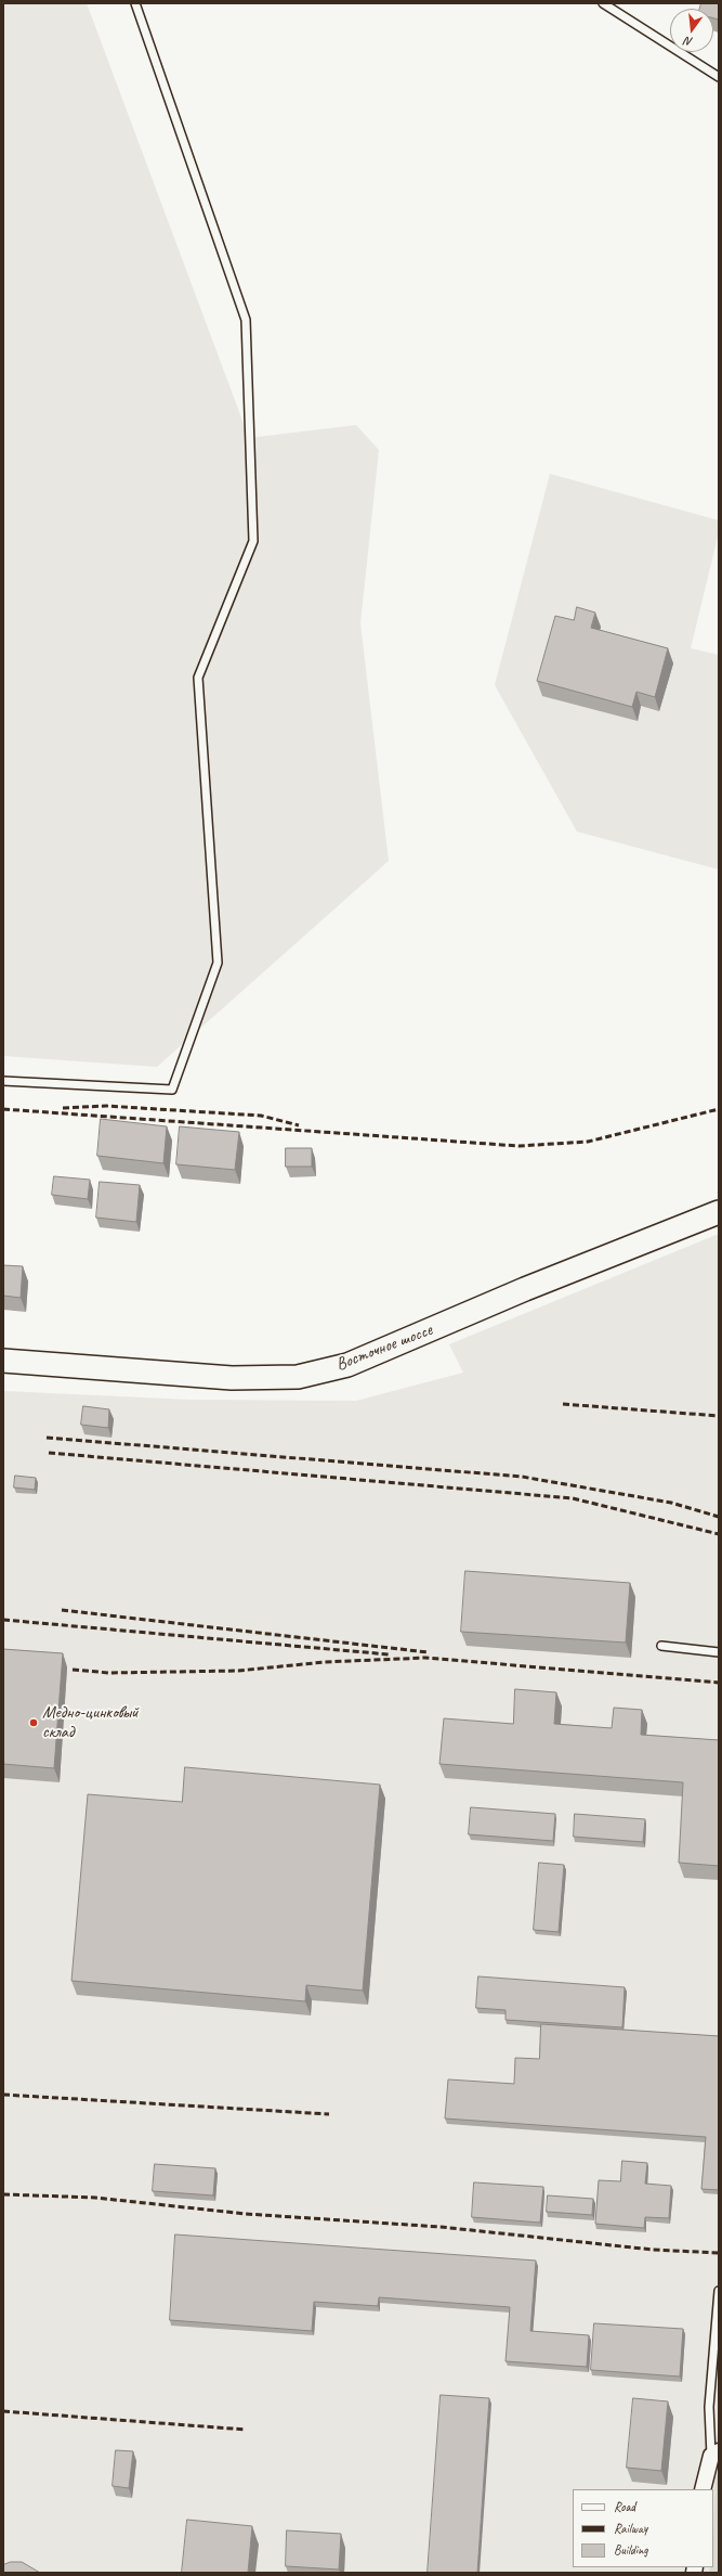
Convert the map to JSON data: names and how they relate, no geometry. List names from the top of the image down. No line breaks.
{"streets":{"main road":["Восточное шоссе"]},"places":["Медно-цинковый склад"],"legend":["Road","Railway","Building"],"north":"bottom"}
